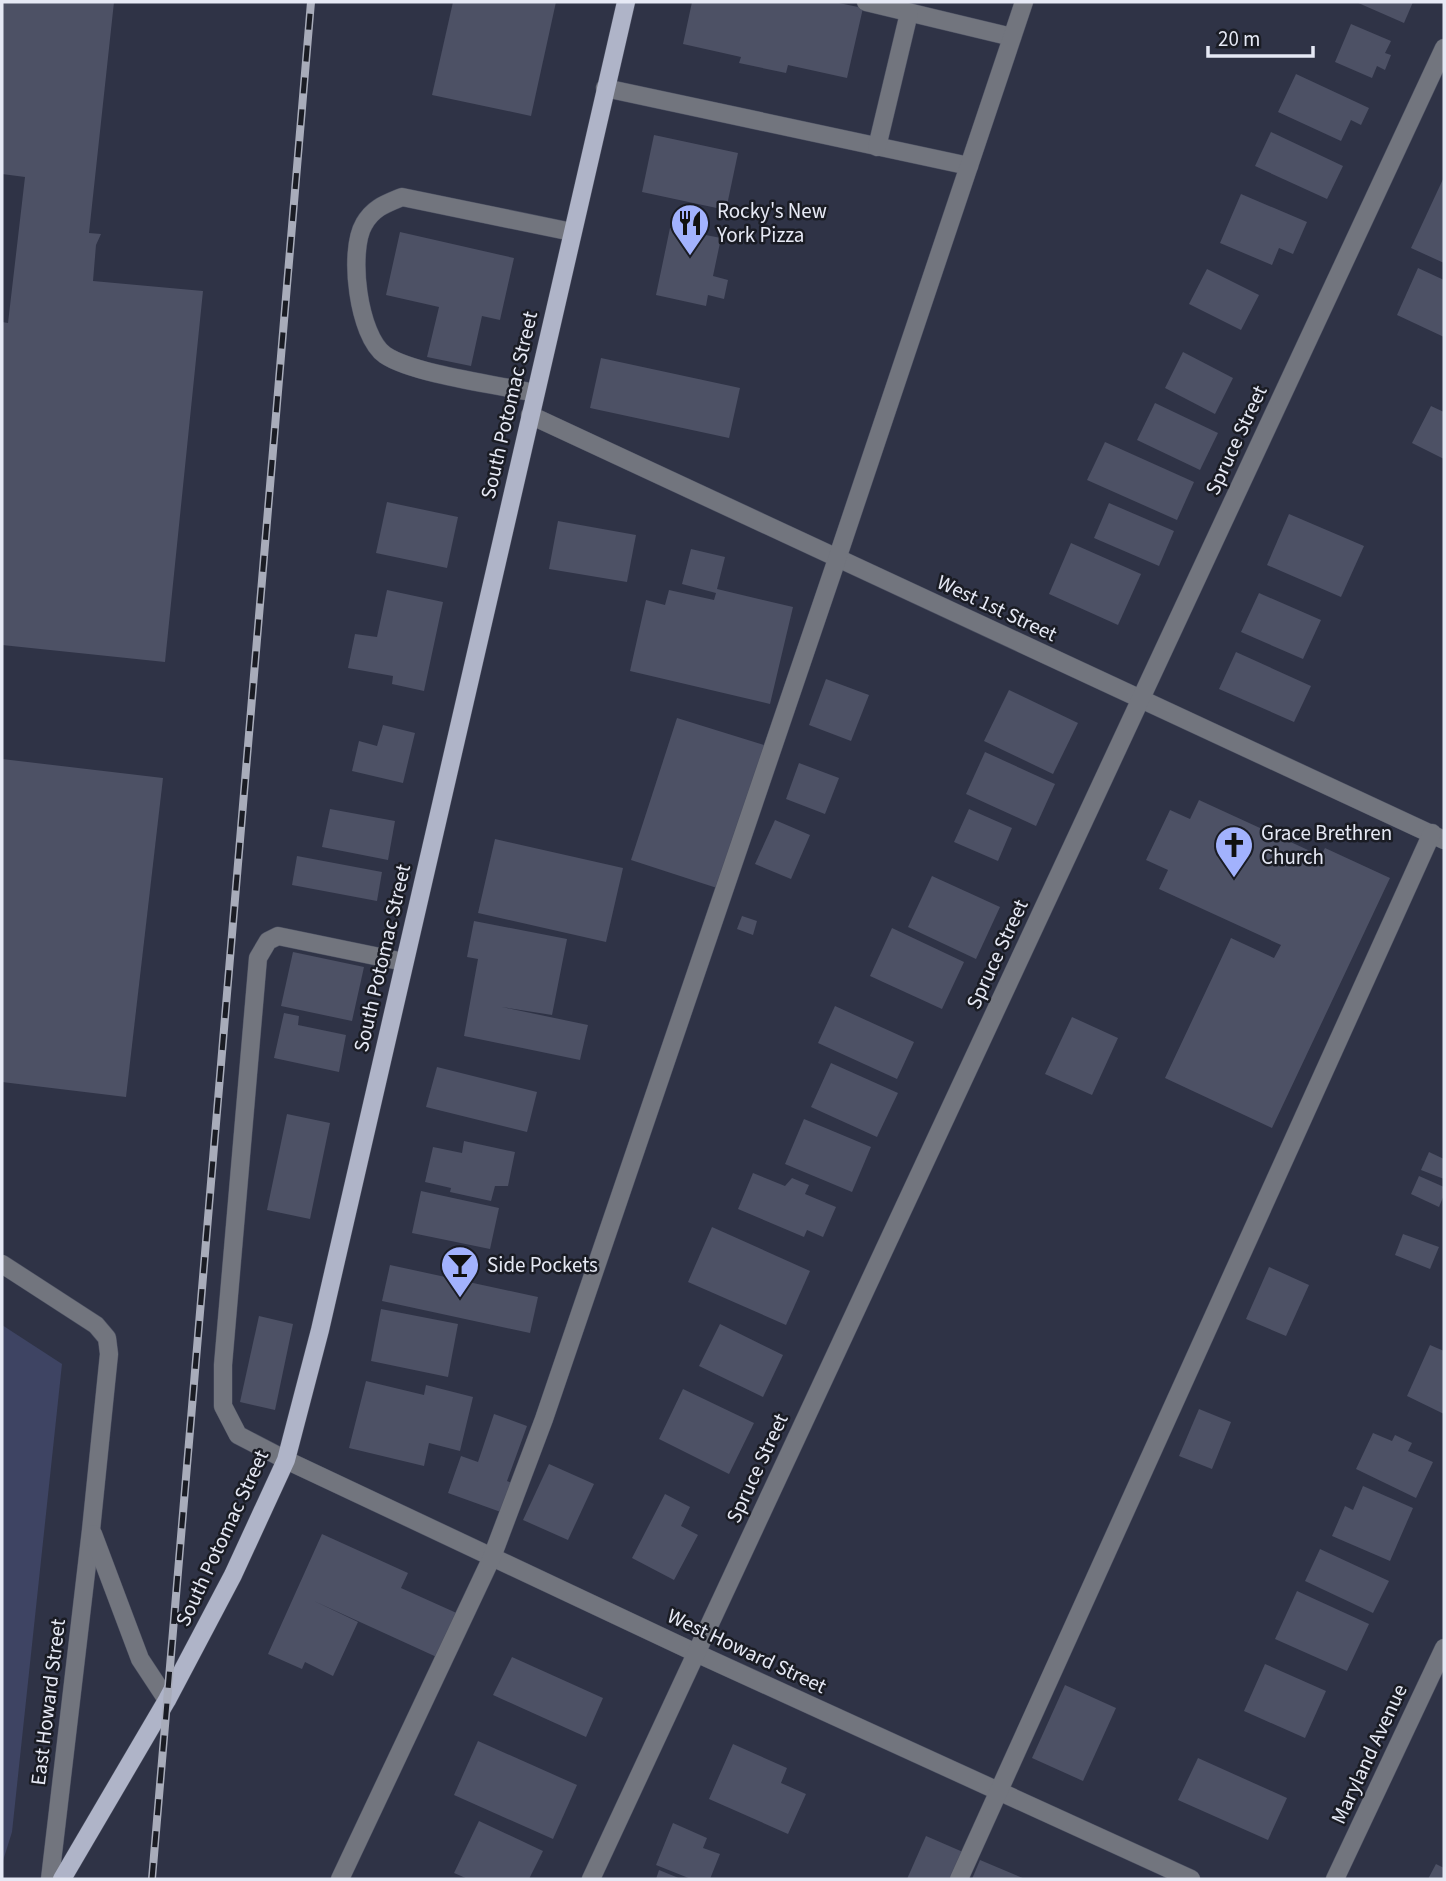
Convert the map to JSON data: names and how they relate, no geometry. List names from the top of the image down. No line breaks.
{"streets":{"main road":["South Potomac Street"],"street":["Spruce Street","West 1st Street","West Howard Street","East Howard Street","Maryland Avenue"]},"crossings":[["South Potomac Street","West 1st Street"],["South Potomac Street","West Howard Street"],["South Potomac Street","East Howard Street"],["Spruce Street","West 1st Street"],["Spruce Street","West Howard Street"]],"places":{"restaurant":["Rocky's New York Pizza"],"church":["Grace Brethren Church"],"bar":["Side Pockets"]},"scale_bar":"20 m"}
